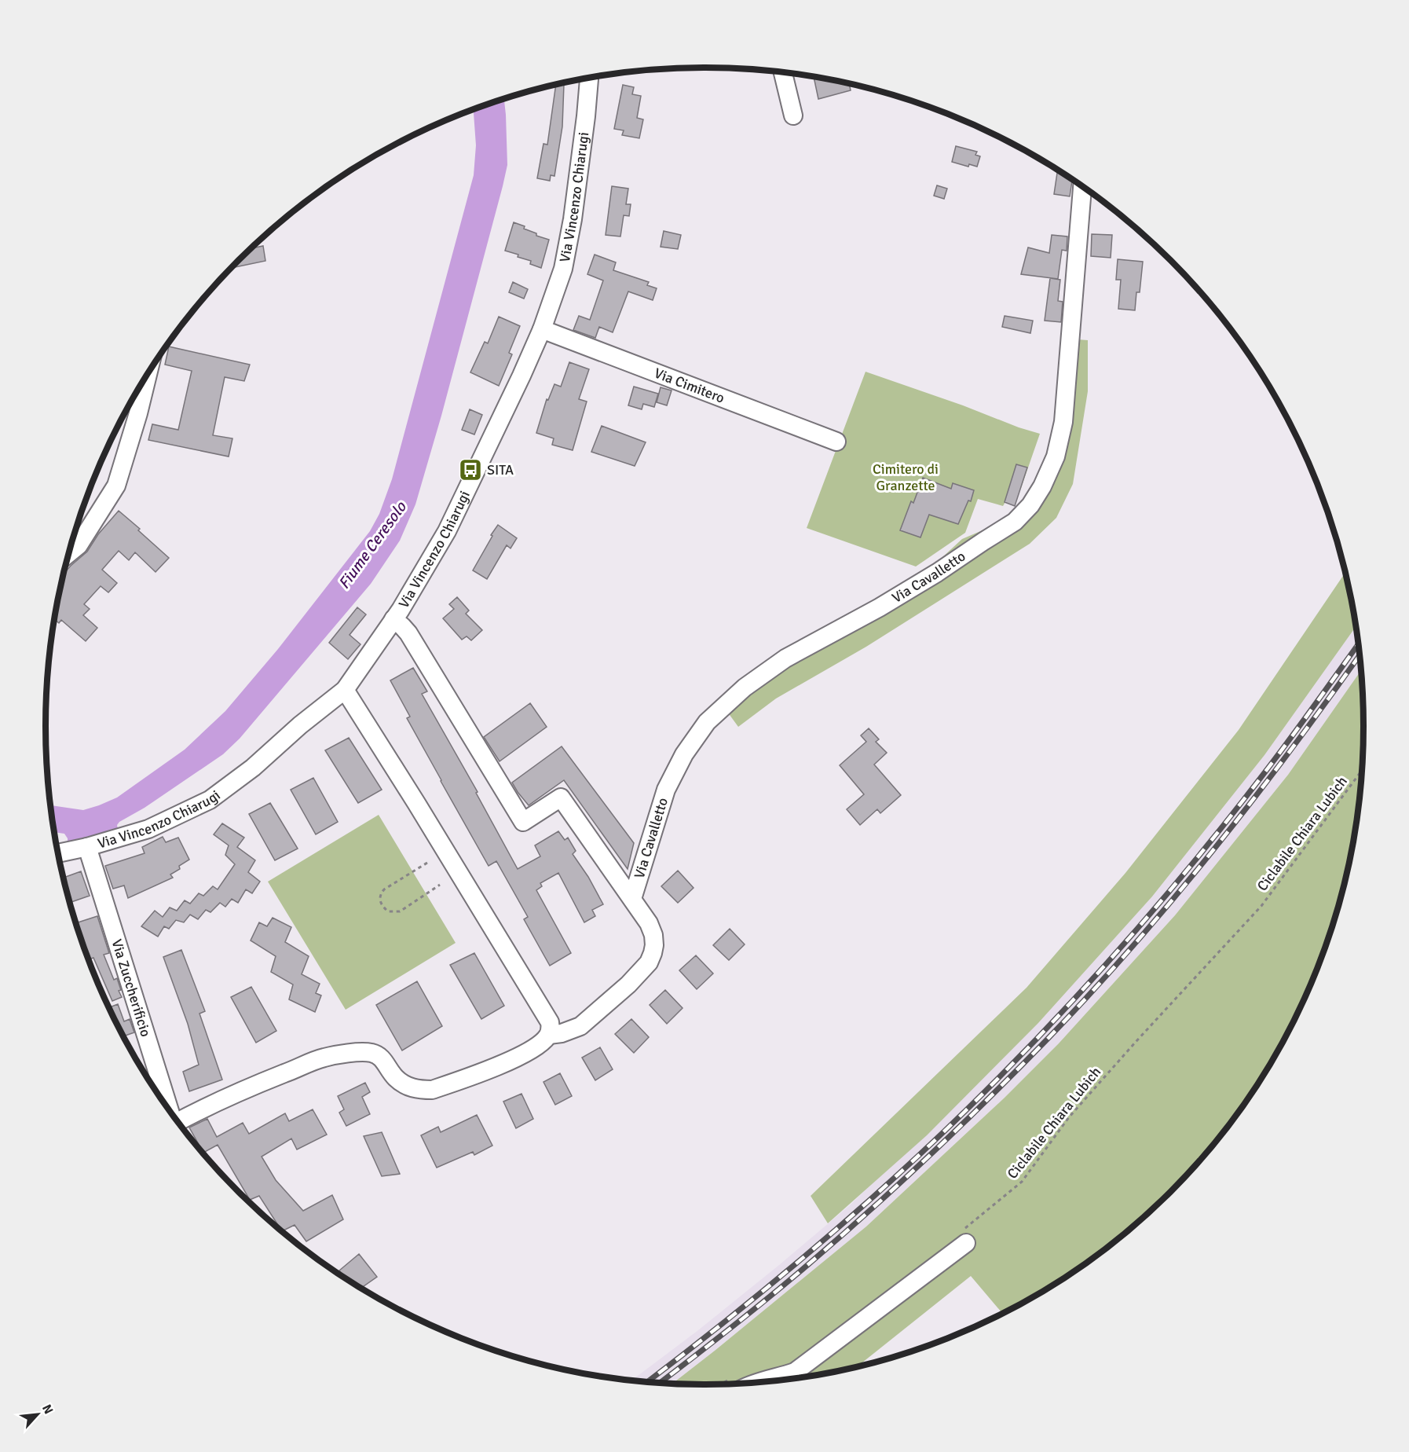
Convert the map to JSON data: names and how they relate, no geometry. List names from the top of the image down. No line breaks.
{"streets":{"street":["Via Vincenzo Chiarugi","Via Cimitero","Via Cavalletto","Via Zuccherificio"],"path":["Ciclabile Chiara Lubich"]},"crossings":[["Via Vincenzo Chiarugi","Via Cimitero"],["Via Vincenzo Chiarugi","Via Cavalletto"],["Via Vincenzo Chiarugi","Via Zuccherificio"]],"water":["Fiume Ceresolo"],"parks":["Cimitero di Granzette"],"places":{"bus stop":["SITA"]},"north":"top right"}
